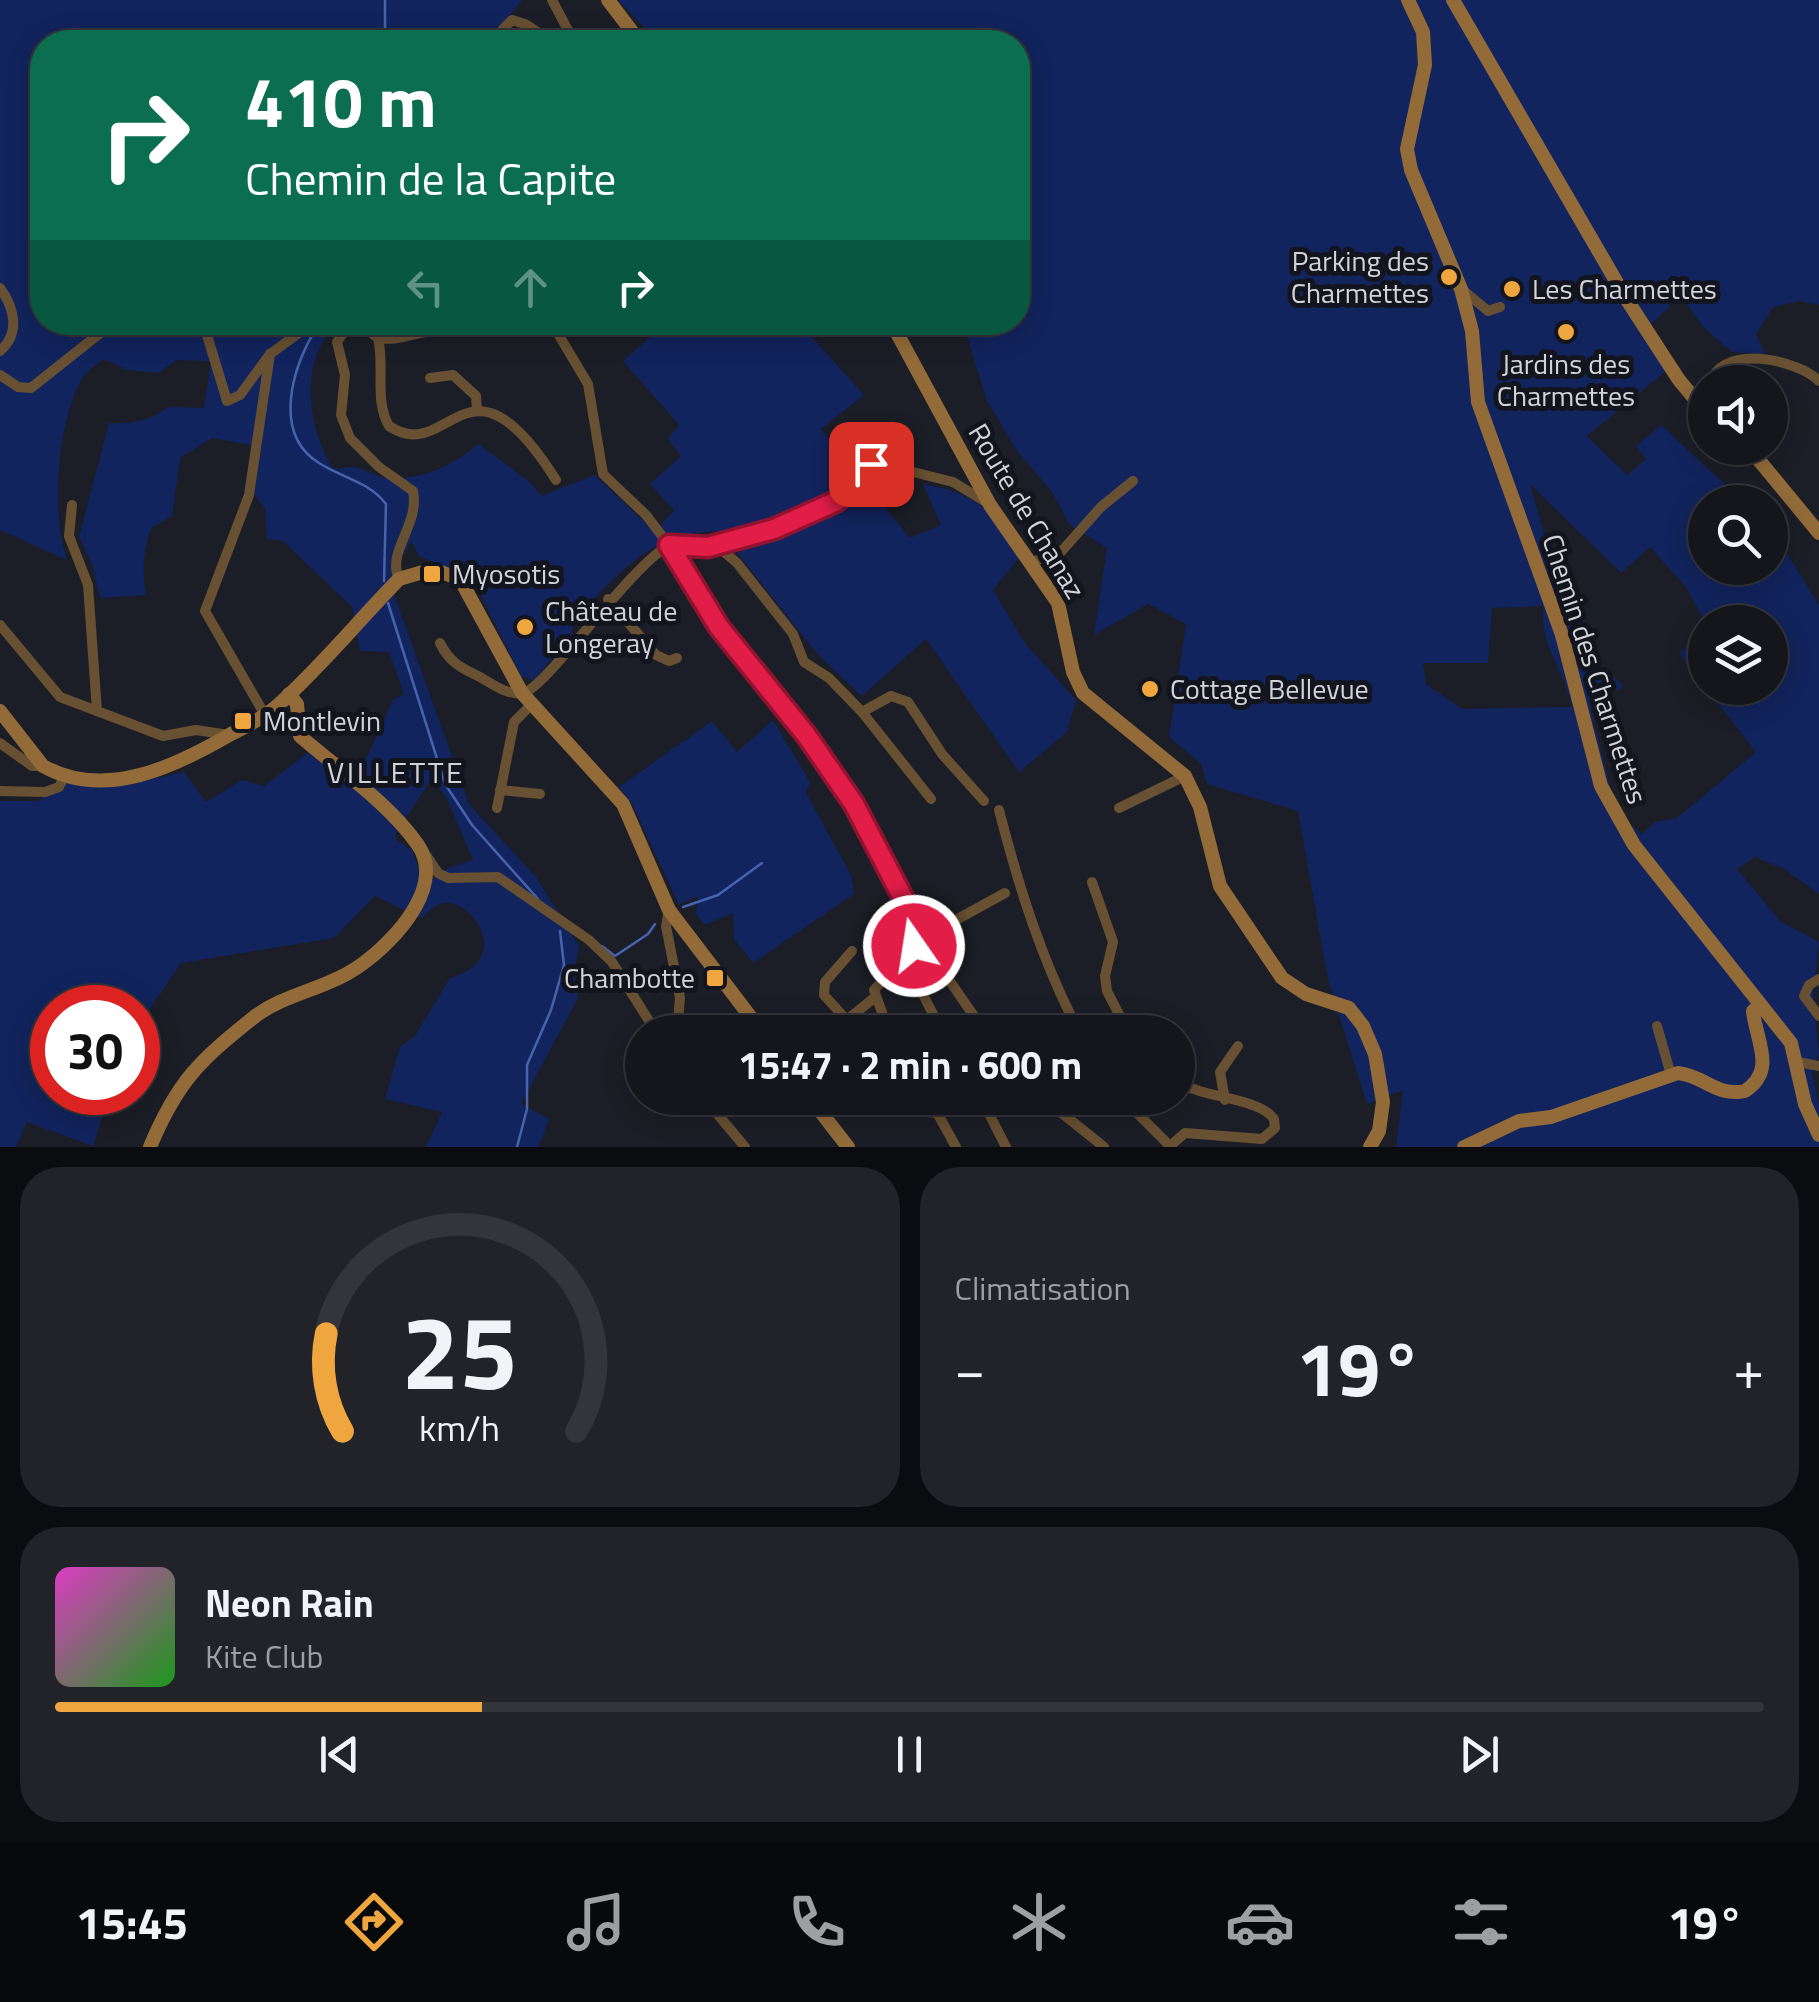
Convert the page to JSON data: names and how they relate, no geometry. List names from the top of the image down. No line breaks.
{"streets":{"street":["Route de Chanaz","Chemin des Charmettes"]},"districts":["VILLETTE"],"places":{"other":["Parking des Charmettes","Les Charmettes","Jardins des Charmettes","Château de Longeray","Cottage Bellevue"],"transit":["Myosotis","Montlevin","Chambotte"]},"page":{"turn":["410 m","Chemin de la Capite"],"limit":"30","trip":"15:47 · 2 min · 600 m","tile":"Climatisation","heat":["−","19°","+"],"song":["Neon Rain","Kite Club"],"tabs":["15:45","19°"],"gauge":["25","km/h"]}}
